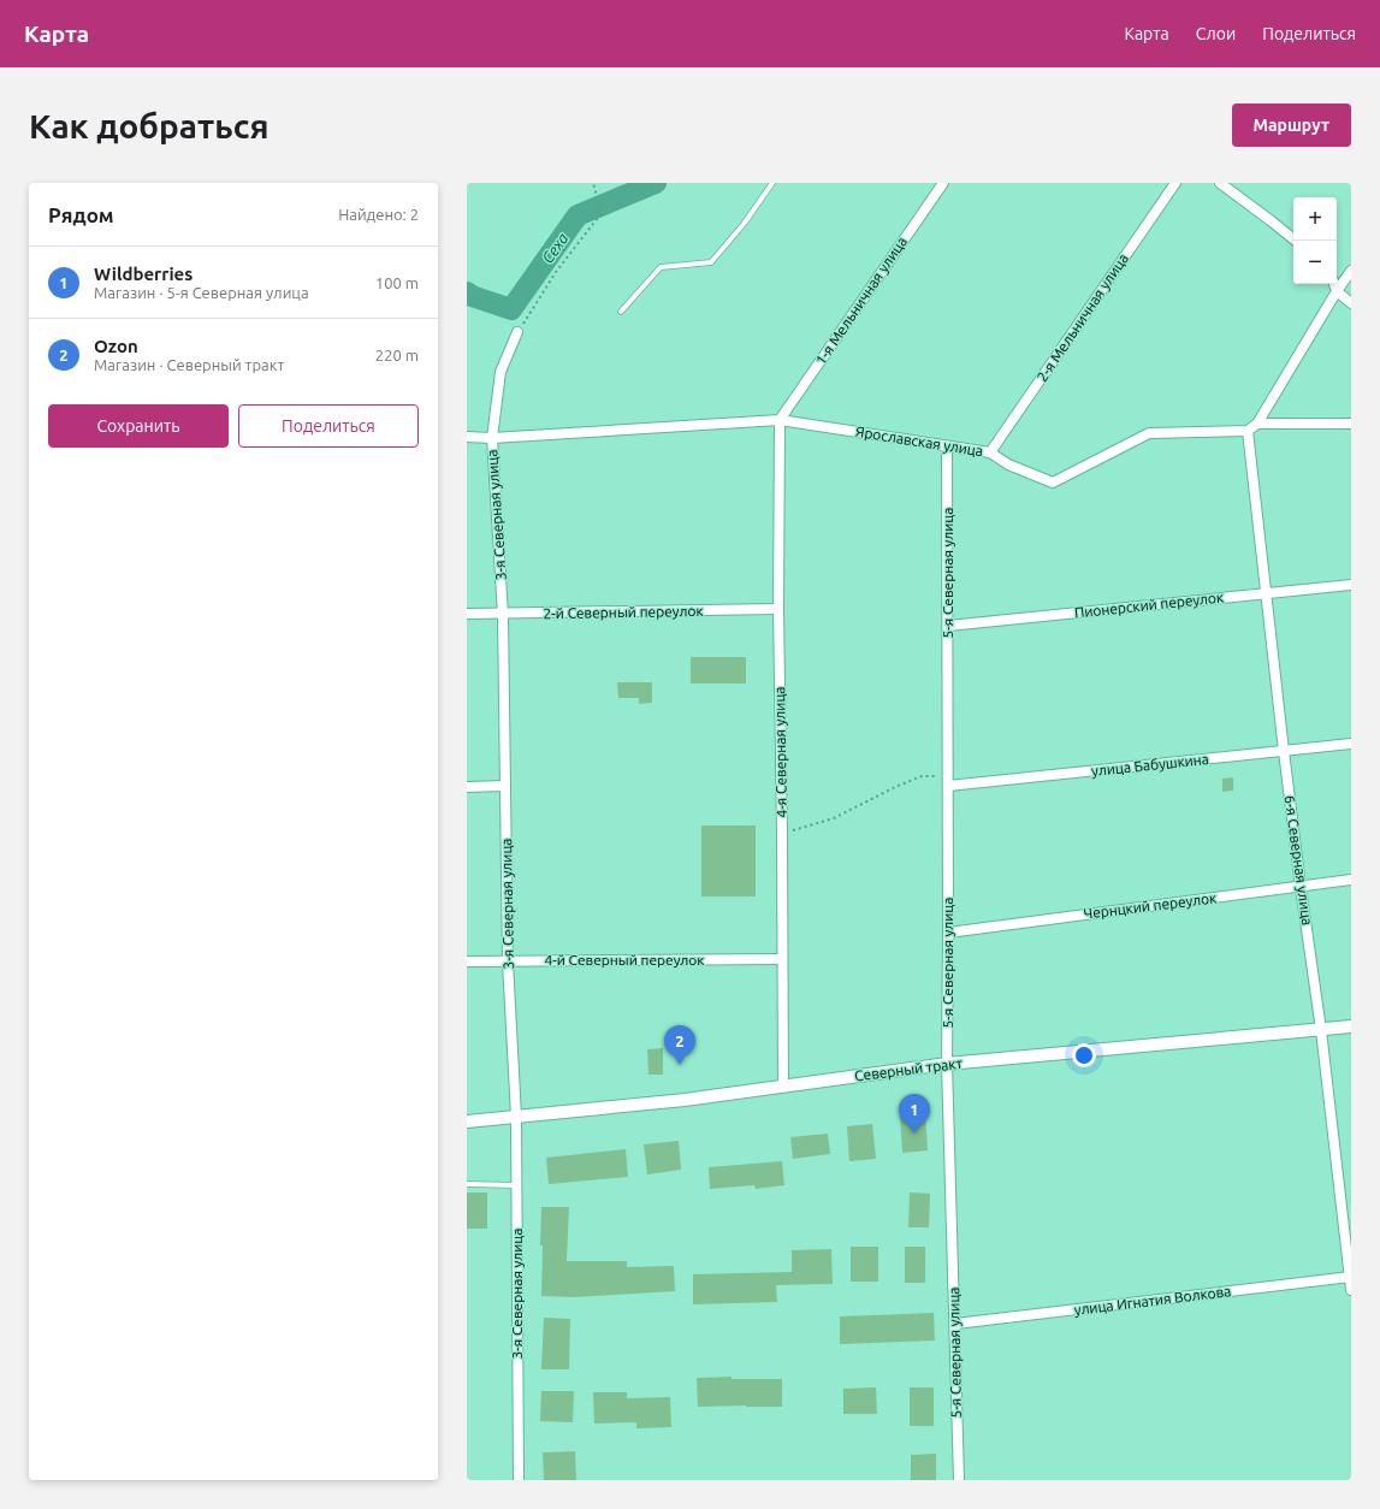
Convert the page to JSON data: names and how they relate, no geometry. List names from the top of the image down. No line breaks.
{"streets":{"street":["1-я Мельничная улица","2-я Мельничная улица","Ярославская улица","3-я Северная улица","5-я Северная улица","Пионерский переулок","2-й Северный переулок","4-я Северная улица","улица Бабушкина","6-я Северная улица","Чернцкий переулок","4-й Северный переулок","Северный тракт","улица Игнатия Волкова"]},"crossings":[["1-я Мельничная улица","Ярославская улица"],["1-я Мельничная улица","4-я Северная улица"],["2-я Мельничная улица","Ярославская улица"],["Ярославская улица","3-я Северная улица"],["Ярославская улица","5-я Северная улица"],["Ярославская улица","4-я Северная улица"],["Ярославская улица","6-я Северная улица"],["3-я Северная улица","2-й Северный переулок"],["3-я Северная улица","4-й Северный переулок"],["3-я Северная улица","Северный тракт"],["5-я Северная улица","Пионерский переулок"],["5-я Северная улица","улица Бабушкина"],["5-я Северная улица","Чернцкий переулок"],["5-я Северная улица","Северный тракт"],["5-я Северная улица","улица Игнатия Волкова"],["Пионерский переулок","6-я Северная улица"],["2-й Северный переулок","4-я Северная улица"],["4-я Северная улица","4-й Северный переулок"],["4-я Северная улица","Северный тракт"],["улица Бабушкина","6-я Северная улица"],["6-я Северная улица","Чернцкий переулок"],["6-я Северная улица","Северный тракт"],["6-я Северная улица","улица Игнатия Волкова"]],"water":["Сеха"],"page":{"header":"Карта","nav":["Карта","Слои","Поделиться"],"buttons":["Маршрут",["Сохранить","Поделиться"]],"title":"Как добраться","heading":["Рядом","Найдено: 2"],"map_buttons":["+","−"],"list":[{"mark":"1","name":"Wildberries","note":"Магазин · 5-я Северная улица","value":"100 m"},{"mark":"2","name":"Ozon","note":"Магазин · Северный тракт","value":"220 m"}],"pins":["2","1"]}}
